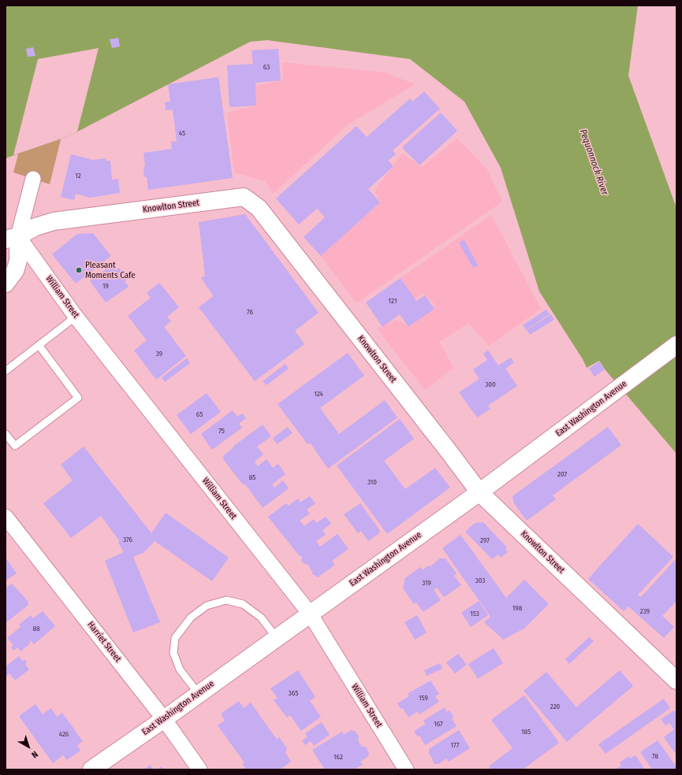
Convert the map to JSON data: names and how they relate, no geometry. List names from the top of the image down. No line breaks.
{"streets":{"main road":["Knowlton Street","East Washington Avenue"],"street":["William Street","Harriet Street"]},"crossings":[["Knowlton Street","William Street"],["Knowlton Street","East Washington Avenue"],["William Street","East Washington Avenue"],["East Washington Avenue","Harriet Street"]],"water":["Pequonnock River"],"places":["Pleasant Moments Cafe"],"house_numbers":["63","45","12","19","121","76","39","300","124","65","75","207","85","310","376","297","303","319","198","239","153","88","365","159","220","167","185","426","177","78","162"],"north":"bottom right"}
